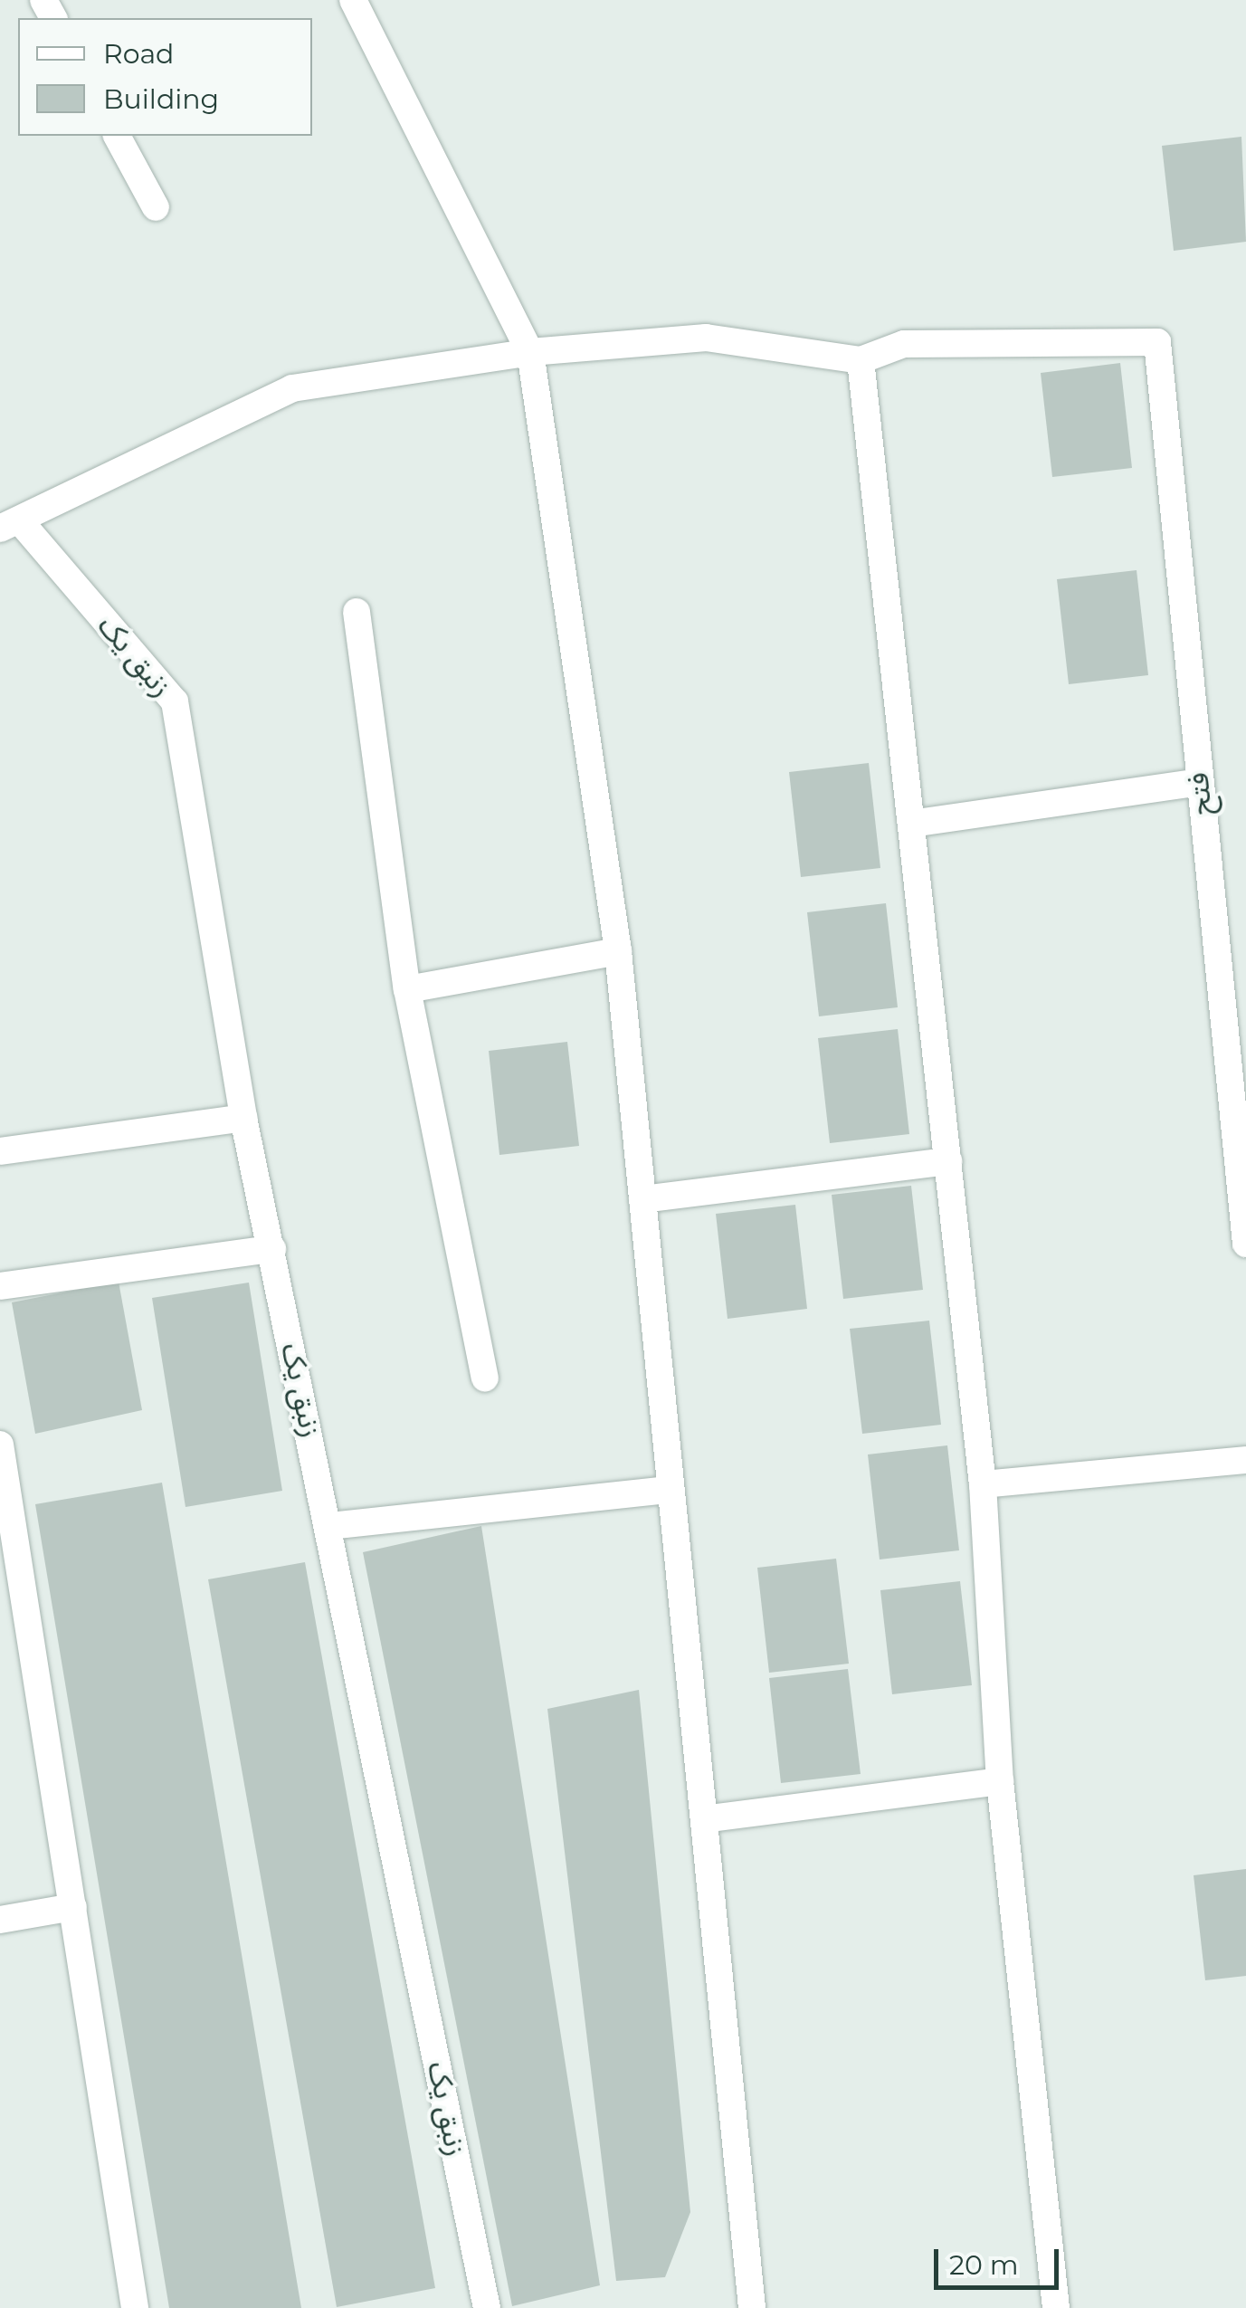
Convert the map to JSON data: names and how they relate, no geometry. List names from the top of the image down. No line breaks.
{"streets":{"street":["زنبق یک","فتح"]},"legend":["Road","Building"],"scale_bar":"20 m"}
